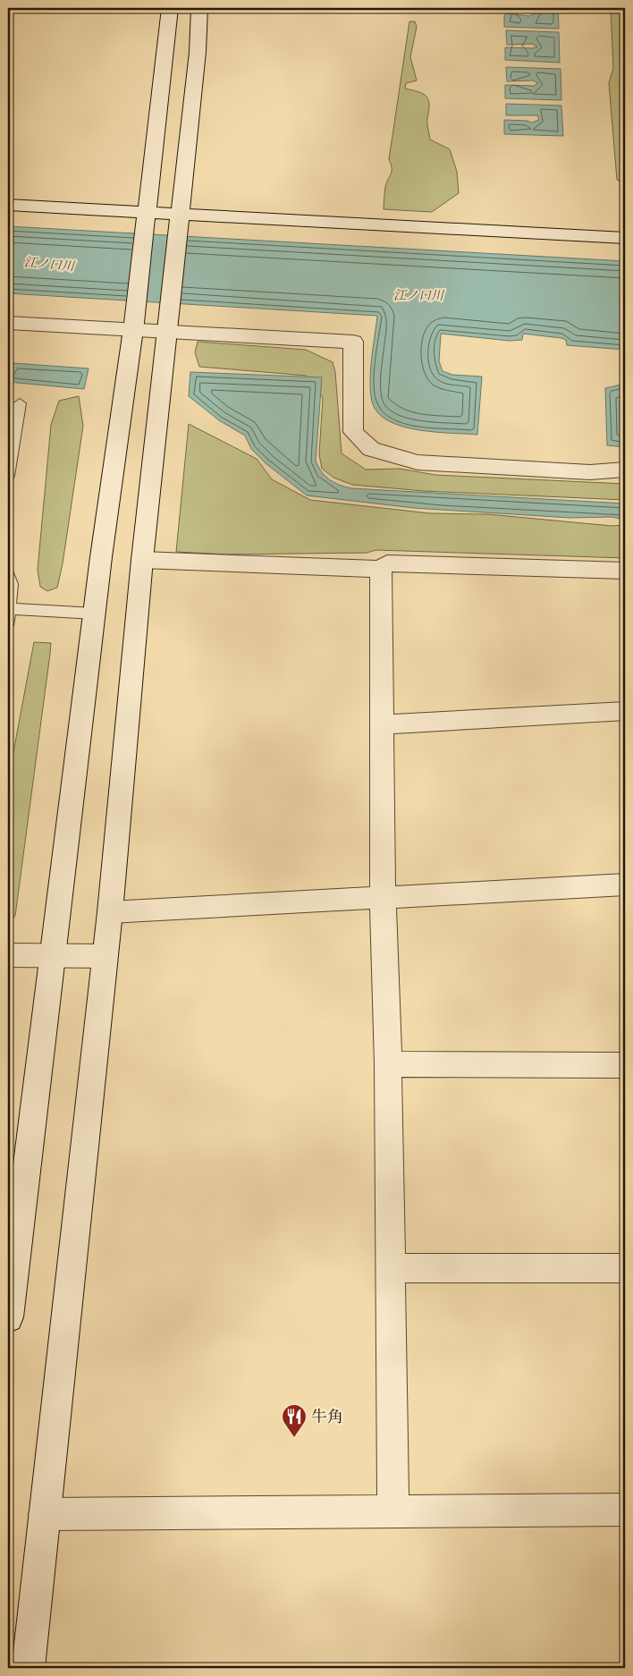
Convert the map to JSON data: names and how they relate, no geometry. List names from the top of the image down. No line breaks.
{"water":["江ノ口川"],"places":{"restaurant":["牛角"]}}
